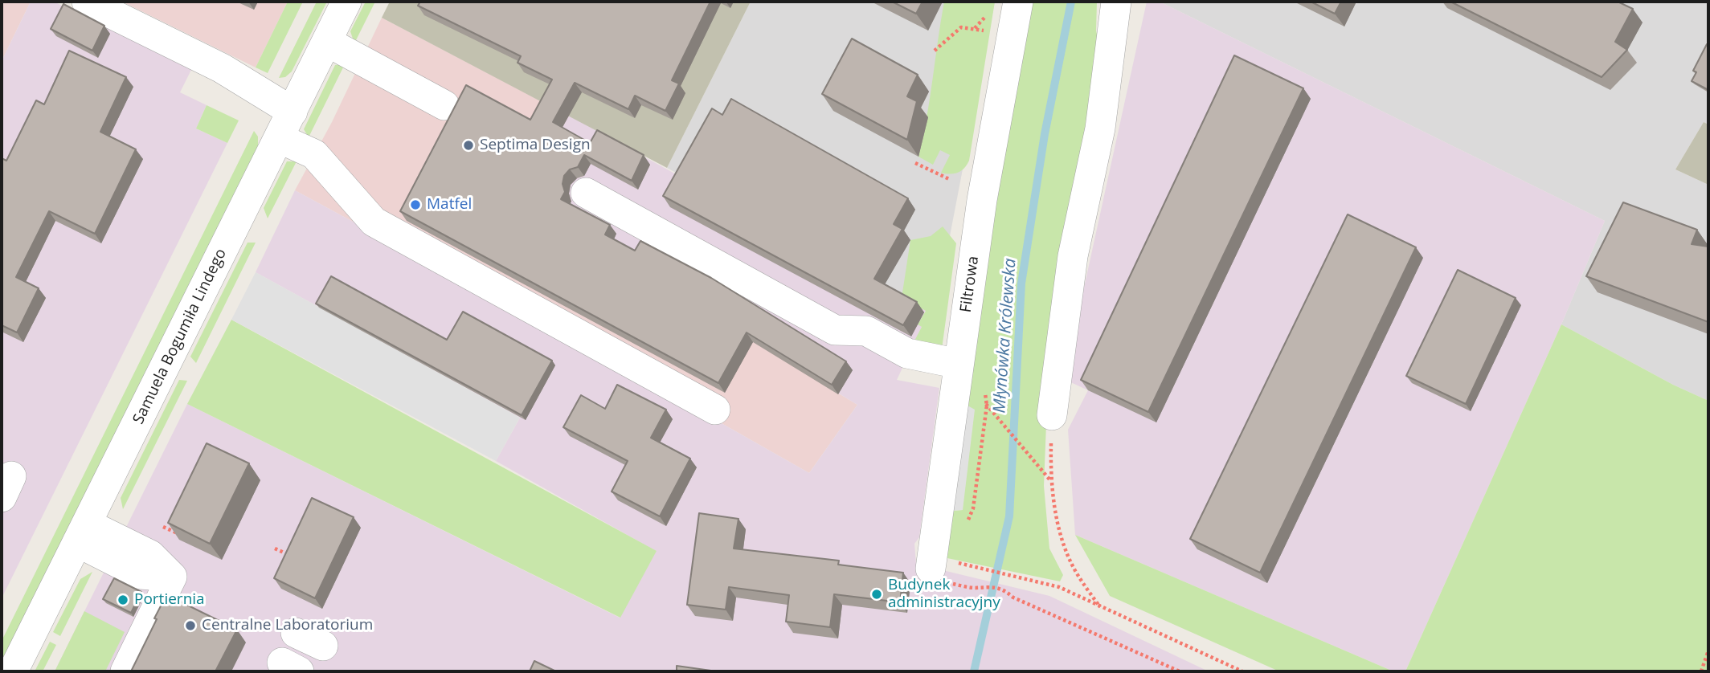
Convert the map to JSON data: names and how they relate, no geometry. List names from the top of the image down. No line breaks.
{"streets":{"street":["Filtrowa","Samuela Bogumiła Lindego"]},"water":["Młynówka Królewska"],"places":["Septima Design","Matfel","Budynek administracyjny","Portiernia","Centralne Laboratorium"]}
